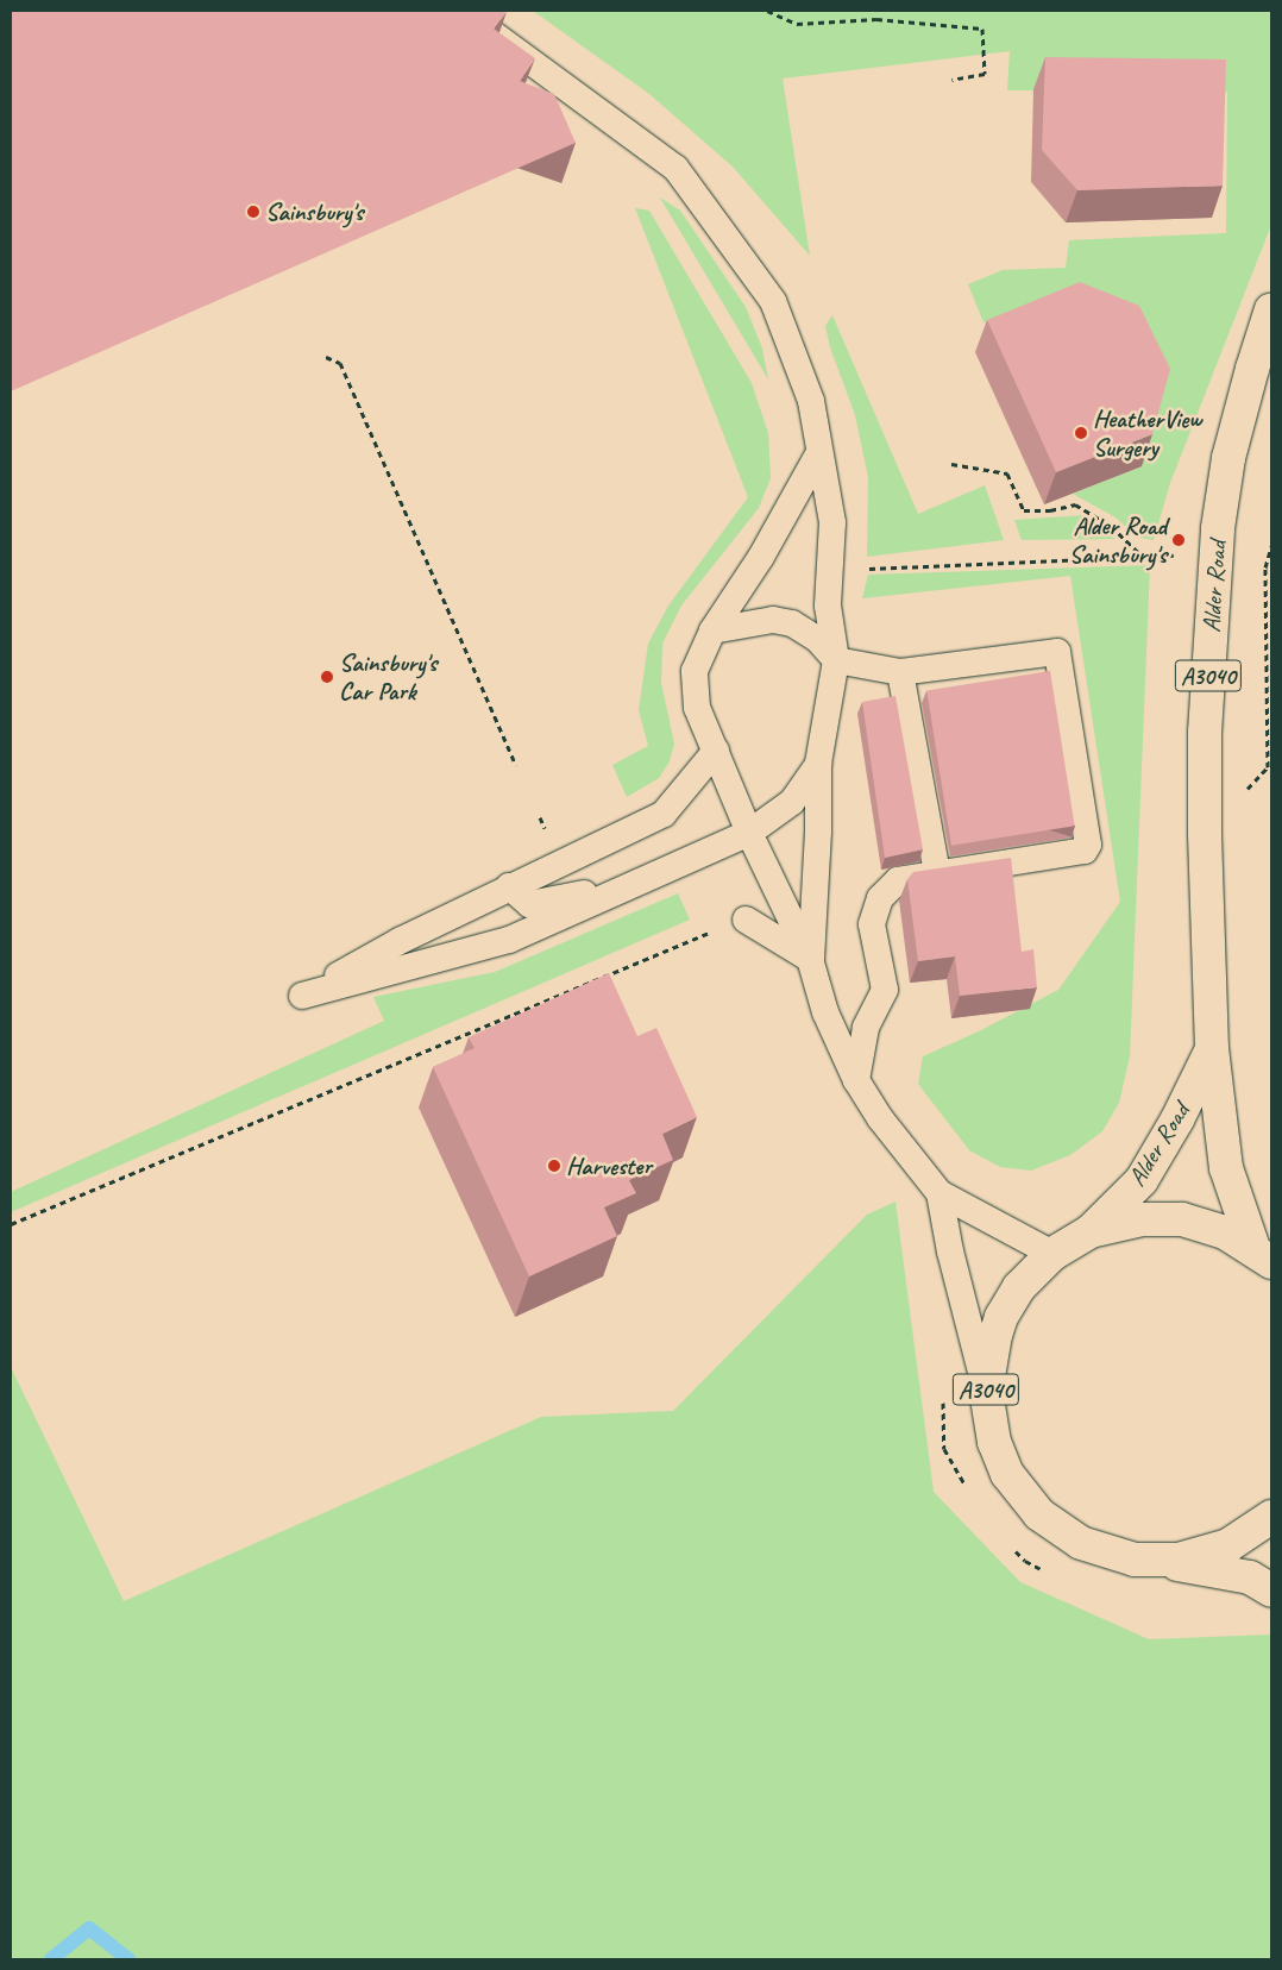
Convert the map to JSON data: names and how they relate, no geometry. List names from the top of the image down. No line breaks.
{"streets":{"main road":["Alder Road","A3040"]},"crossings":[["Alder Road","A3040"]],"places":["Sainsbury's","HeatherView Surgery","Alder Road Sainsbury's","Sainsbury's Car Park","Harvester"]}
